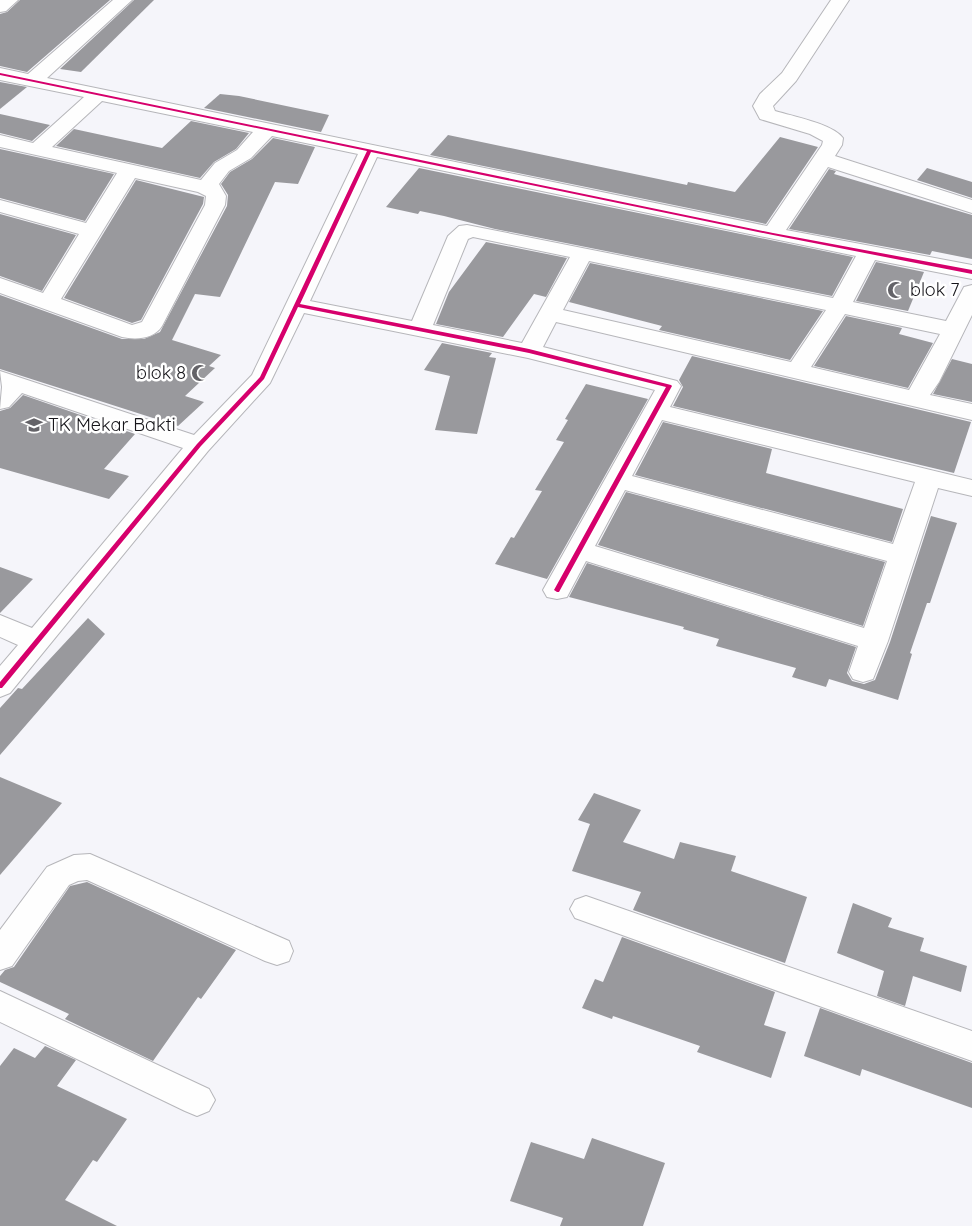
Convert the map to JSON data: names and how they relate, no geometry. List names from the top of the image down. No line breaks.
{"places":{"mosque":["blok 7","blok 8"],"school or university":["TK Mekar Bakti"]}}
